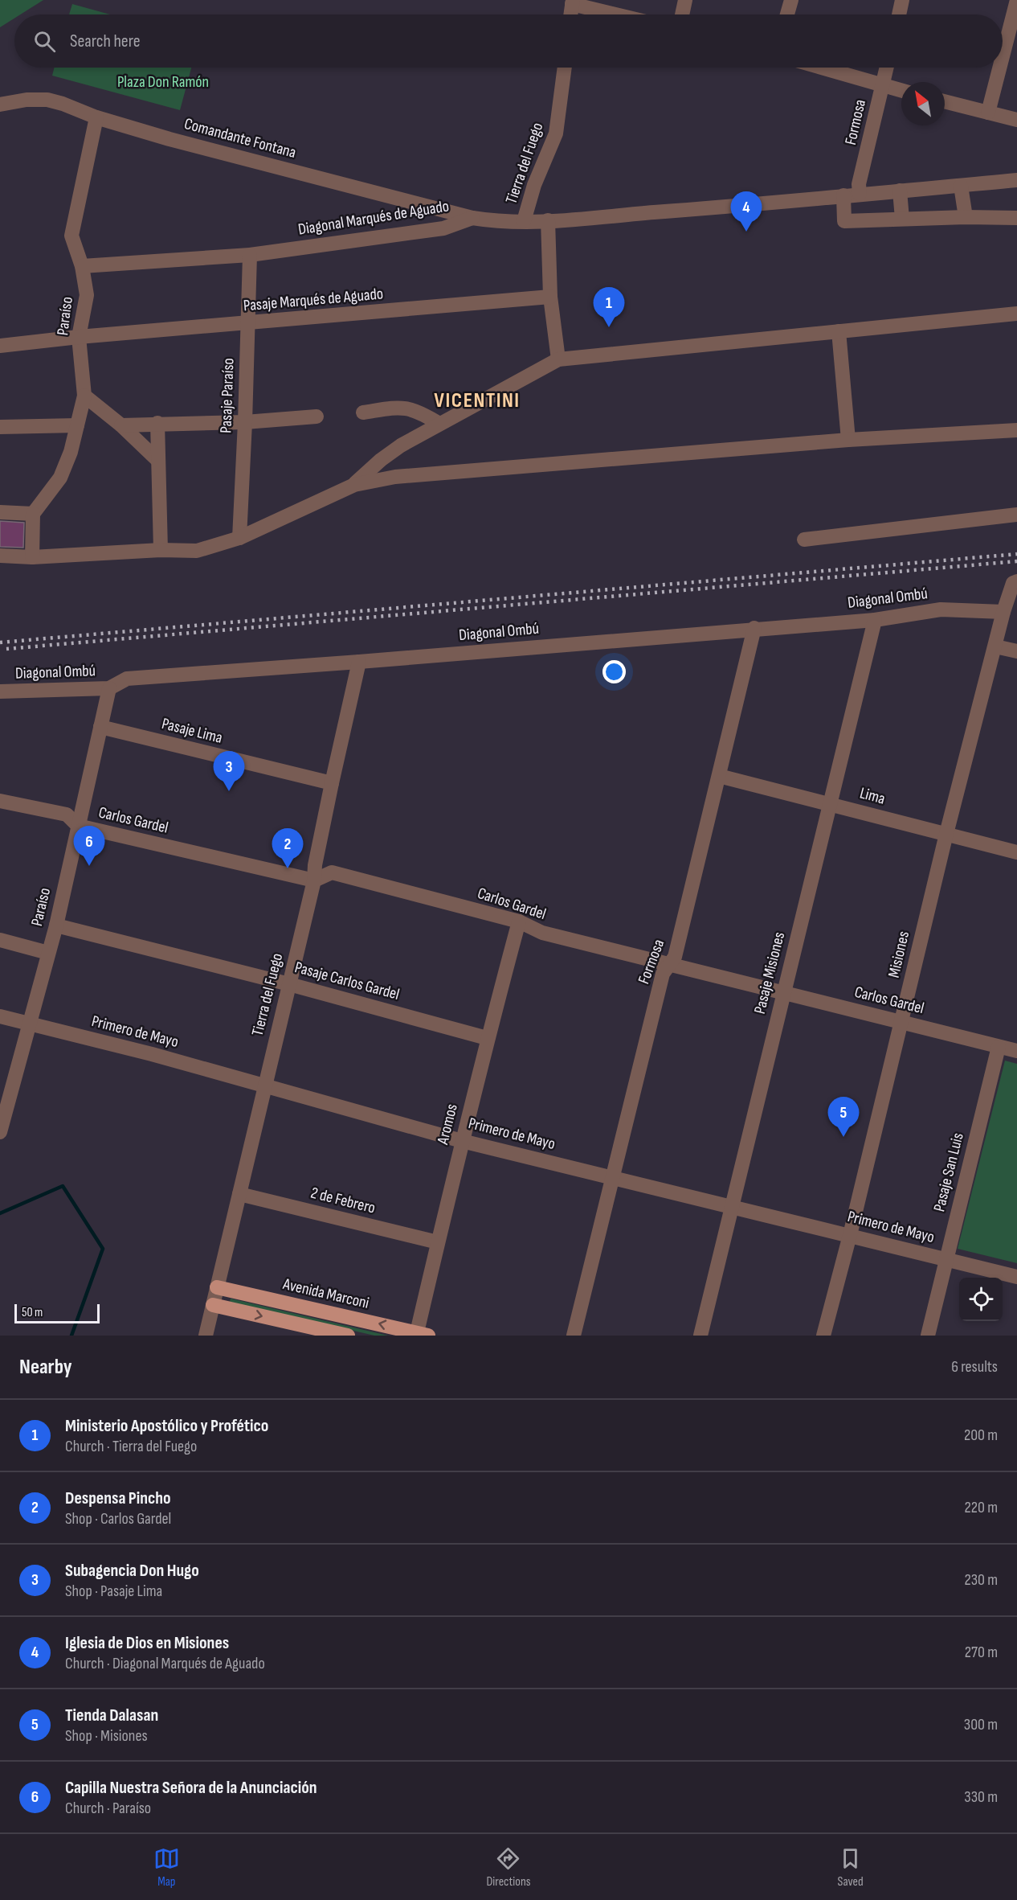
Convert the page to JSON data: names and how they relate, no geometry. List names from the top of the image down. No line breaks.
{"streets":{"main road":["Avenida Marconi"],"street":["Formosa","Comandante Fontana","Tierra del Fuego","Diagonal Marqués de Aguado","Pasaje Marqués de Aguado","Paraíso","Pasaje Paraíso","Diagonal Ombú","Pasaje Lima","Lima","Carlos Gardel","Misiones","Pasaje Misiones","Pasaje Carlos Gardel","Primero de Mayo","Aromos","Pasaje San Luis","2 de Febrero"]},"crossings":[["Formosa","Diagonal Marqués de Aguado"],["Formosa","Diagonal Ombú"],["Formosa","Lima"],["Formosa","Carlos Gardel"],["Formosa","Primero de Mayo"],["Comandante Fontana","Diagonal Marqués de Aguado"],["Comandante Fontana","Paraíso"],["Tierra del Fuego","Diagonal Marqués de Aguado"],["Tierra del Fuego","Diagonal Ombú"],["Tierra del Fuego","Pasaje Lima"],["Tierra del Fuego","Carlos Gardel"],["Tierra del Fuego","Pasaje Carlos Gardel"],["Tierra del Fuego","Primero de Mayo"],["Tierra del Fuego","2 de Febrero"],["Tierra del Fuego","Avenida Marconi"],["Diagonal Marqués de Aguado","Paraíso"],["Diagonal Marqués de Aguado","Pasaje Paraíso"],["Pasaje Marqués de Aguado","Paraíso"],["Pasaje Marqués de Aguado","Pasaje Paraíso"],["Paraíso","Diagonal Ombú"],["Paraíso","Pasaje Lima"],["Paraíso","Carlos Gardel"],["Paraíso","Pasaje Carlos Gardel"],["Paraíso","Primero de Mayo"],["Diagonal Ombú","Misiones"],["Diagonal Ombú","Pasaje Misiones"],["Lima","Misiones"],["Lima","Pasaje Misiones"],["Carlos Gardel","Misiones"],["Carlos Gardel","Pasaje Misiones"],["Carlos Gardel","Aromos"],["Carlos Gardel","Pasaje San Luis"],["Misiones","Primero de Mayo"],["Pasaje Misiones","Primero de Mayo"],["Pasaje Carlos Gardel","Aromos"],["Primero de Mayo","Aromos"],["Primero de Mayo","Pasaje San Luis"],["Aromos","2 de Febrero"],["Aromos","Avenida Marconi"]],"districts":["VICENTINI"],"parks":["Plaza Don Ramón"],"scale_bar":"50 m","north":"top left","page":{"search":"Search here","pins":["4","1","3","6","2","5"],"scale":"50 m","heading":["Nearby","6 results"],"list":[{"mark":"1","name":"Ministerio Apostólico y Profético","note":"Church · Tierra del Fuego","value":"200 m"},{"mark":"2","name":"Despensa Pincho","note":"Shop · Carlos Gardel","value":"220 m"},{"mark":"3","name":"Subagencia Don Hugo","note":"Shop · Pasaje Lima","value":"230 m"},{"mark":"4","name":"Iglesia de Dios en Misiones","note":"Church · Diagonal Marqués de Aguado","value":"270 m"},{"mark":"5","name":"Tienda Dalasan","note":"Shop · Misiones","value":"300 m"},{"mark":"6","name":"Capilla Nuestra Señora de la Anunciación","note":"Church · Paraíso","value":"330 m"}],"nav":["Map","Directions","Saved"]}}
